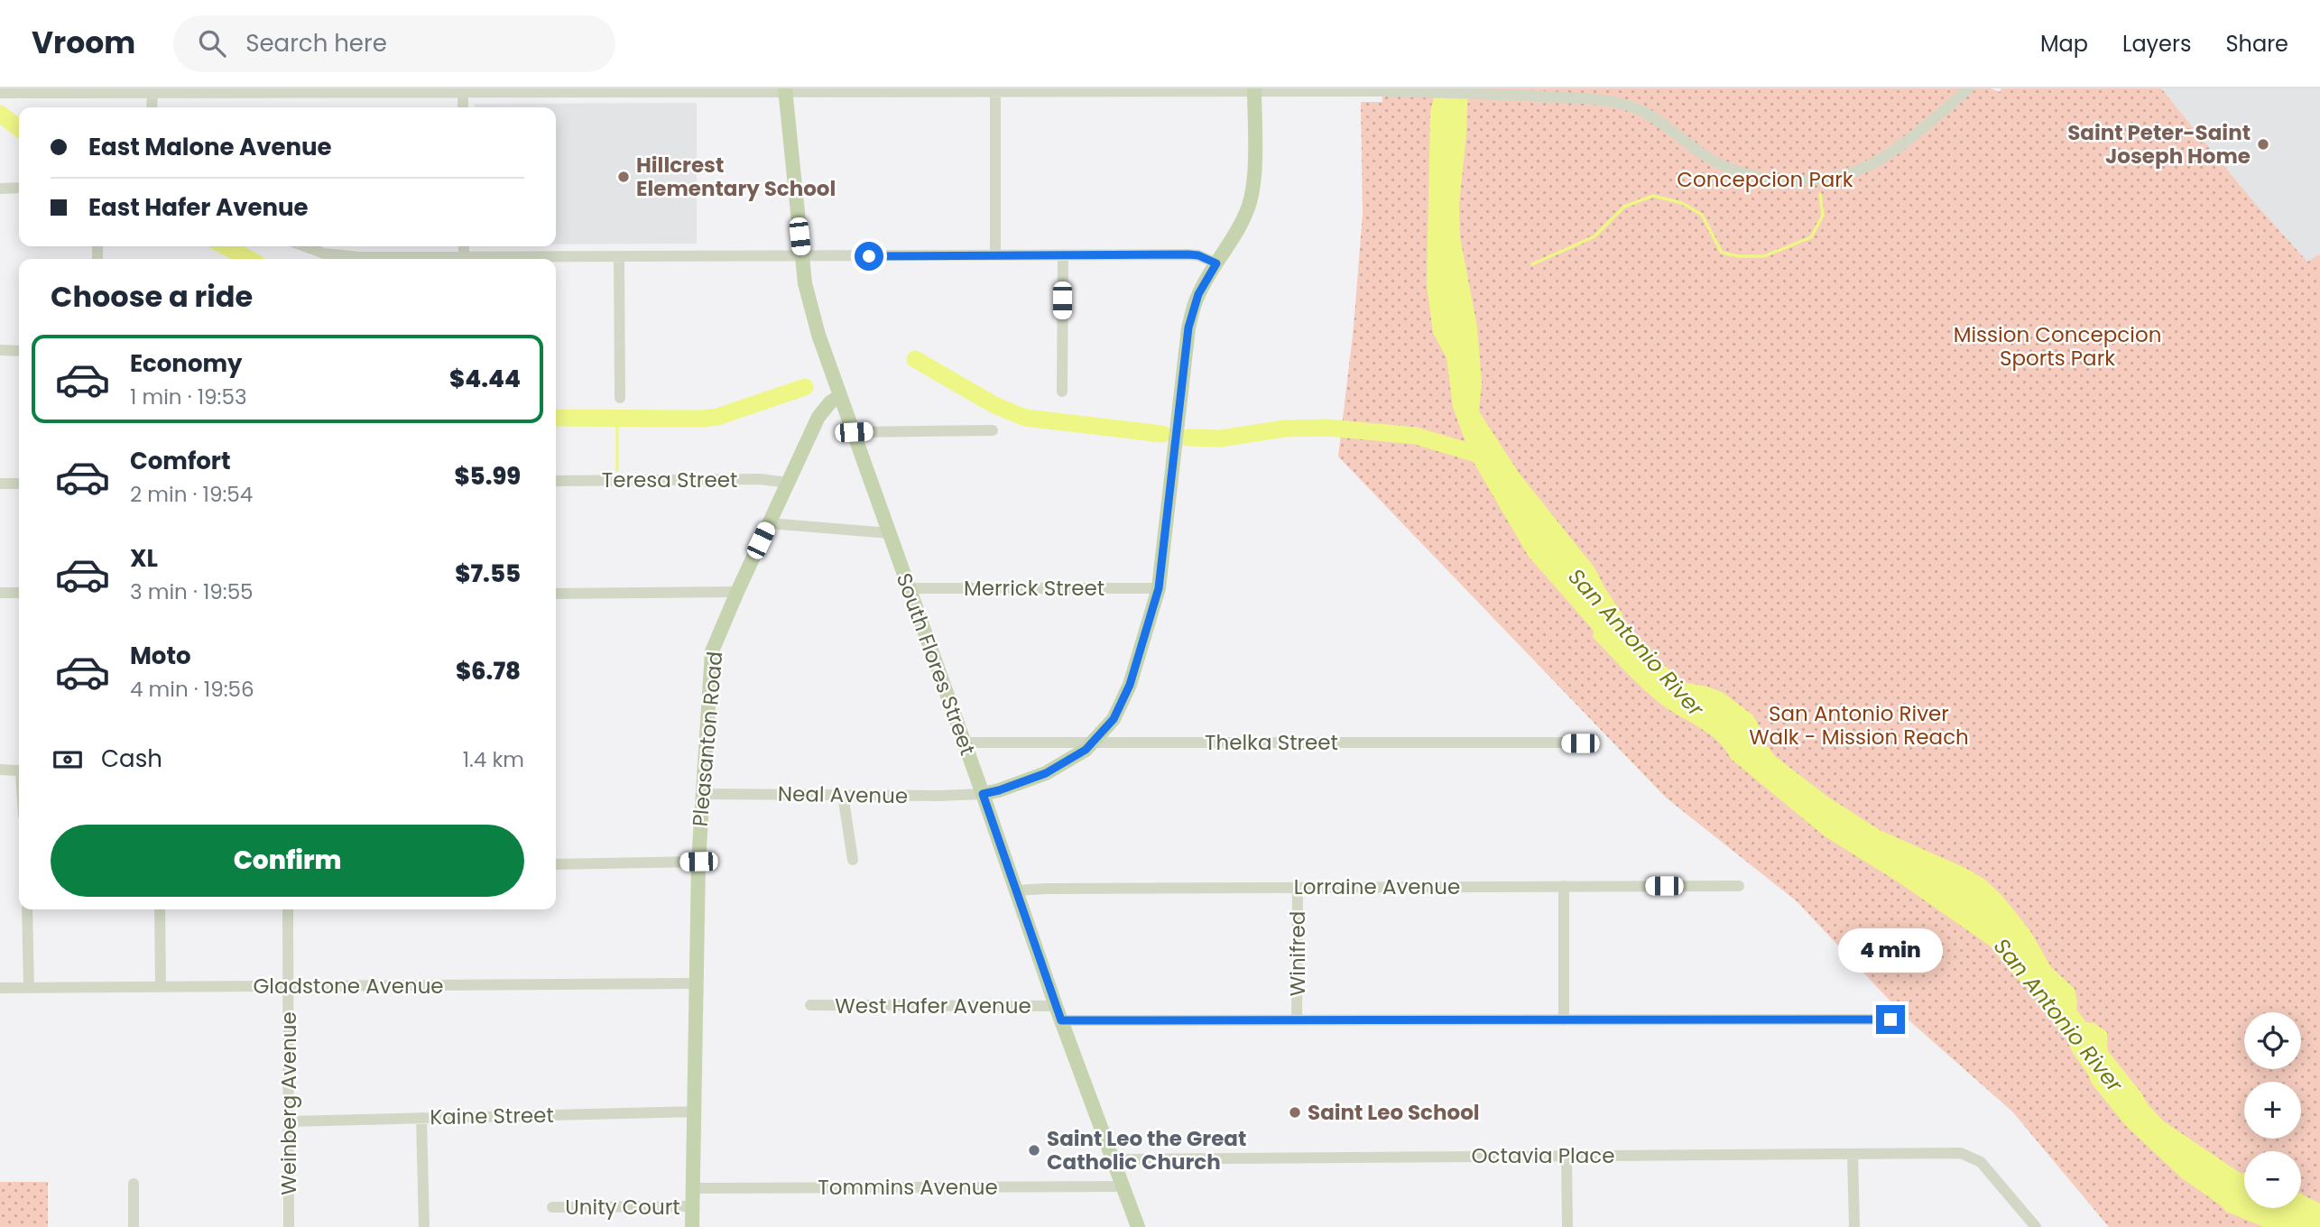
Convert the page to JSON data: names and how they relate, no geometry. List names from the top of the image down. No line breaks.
{"streets":{"main road":["South Flores Street","Pleasanton Road"],"street":["Teresa Street","Merrick Street","Thelka Street","Neal Avenue","Lorraine Avenue","Winifred","Gladstone Avenue","West Hafer Avenue","Weinberg Avenue","Kaine Street","Octavia Place","Tommins Avenue","Unity Court"]},"crossings":[["Teresa Street","Pleasanton Road"],["Merrick Street","South Flores Street"],["South Flores Street","Pleasanton Road"],["South Flores Street","Thelka Street"],["South Flores Street","Neal Avenue"],["South Flores Street","Lorraine Avenue"],["South Flores Street","West Hafer Avenue"],["South Flores Street","Octavia Place"],["South Flores Street","Tommins Avenue"],["Pleasanton Road","Neal Avenue"],["Pleasanton Road","Gladstone Avenue"],["Pleasanton Road","Kaine Street"],["Pleasanton Road","Tommins Avenue"],["Pleasanton Road","Unity Court"],["Lorraine Avenue","Winifred"],["Gladstone Avenue","Weinberg Avenue"],["Weinberg Avenue","Kaine Street"]],"water":["San Antonio River"],"parks":["Concepcion Park","Mission Concepcion Sports Park","San Antonio River Walk - Mission Reach"],"places":["Saint Peter-Saint Joseph Home","Hillcrest Elementary School","Saint Leo School","Saint Leo the Great Catholic Church"],"page":{"header":"Vroom","search":"Search here","nav":["Map","Layers","Share"],"banner":["East Malone Avenue","East Hafer Avenue"],"heading":"Choose a ride","list":[{"name":"Economy","note":"1 min · 19:53","value":"$4.44"},{"name":"Comfort","note":"2 min · 19:54","value":"$5.99"},{"name":"XL","note":"3 min · 19:55","value":"$7.55"},{"name":"Moto","note":"4 min · 19:56","value":"$6.78"}],"pay":["Cash","1.4 km"],"buttons":"Confirm","bubble":"4 min","map_buttons":["+","−"]}}
